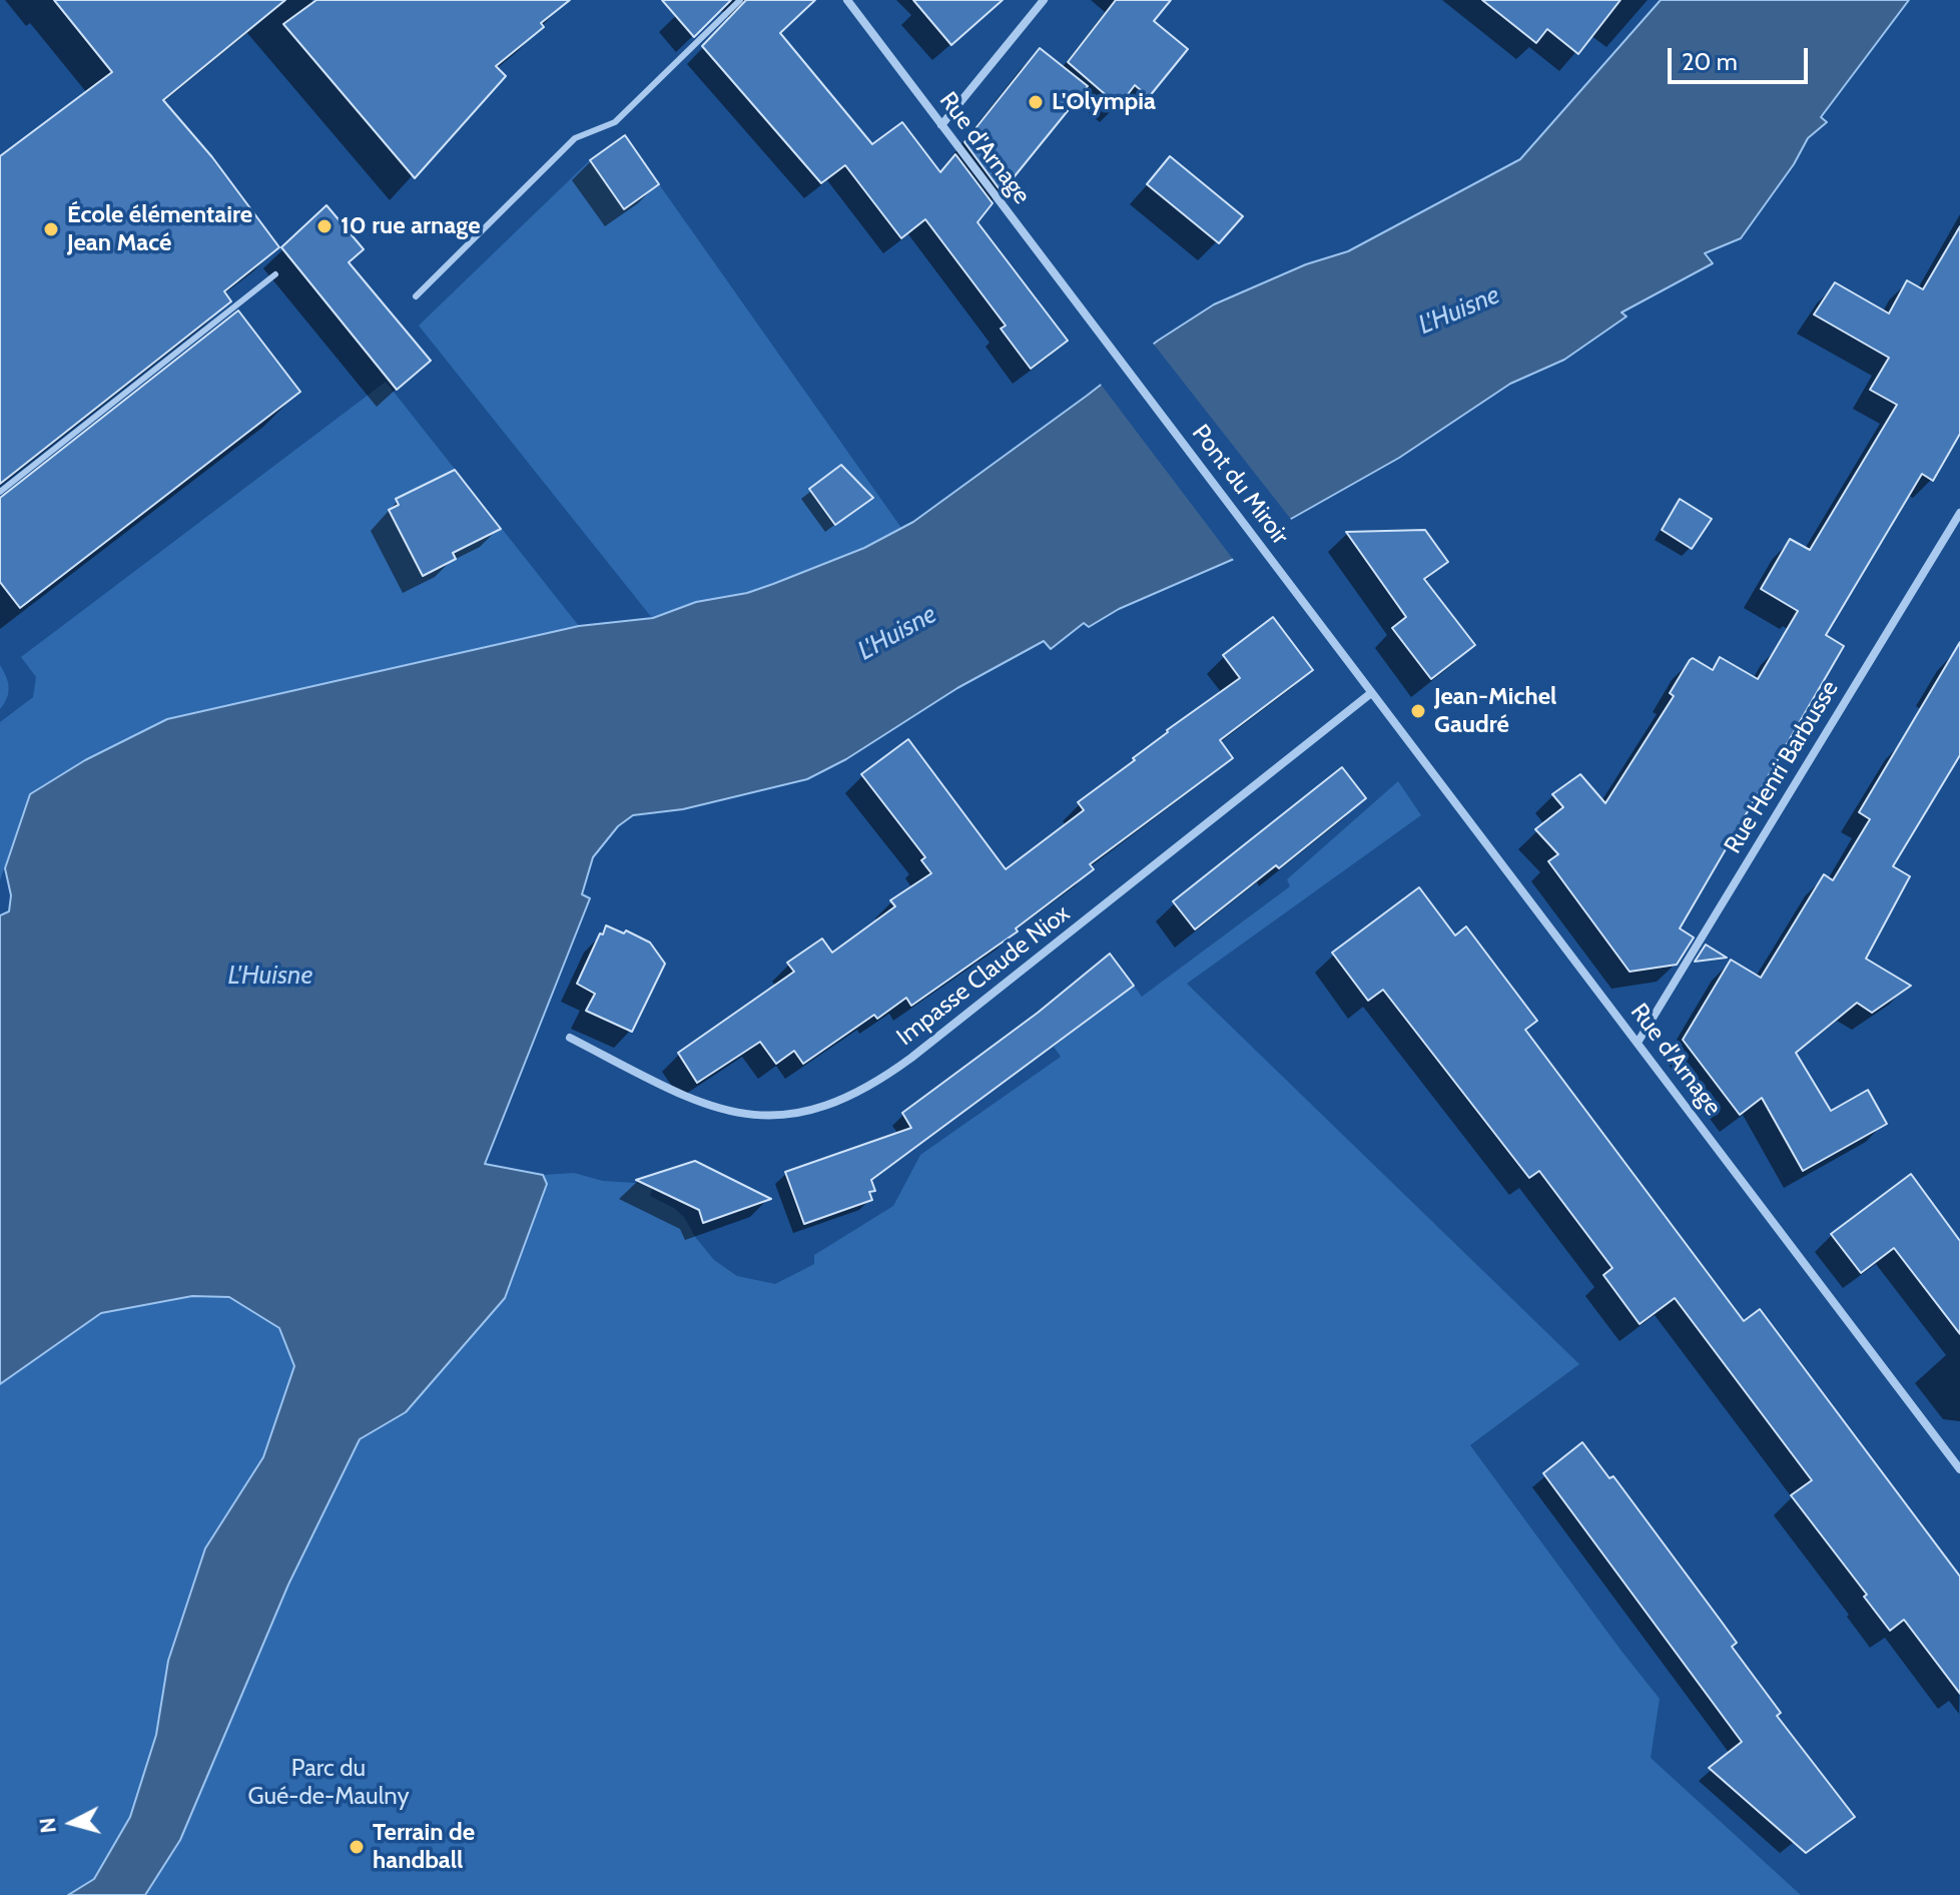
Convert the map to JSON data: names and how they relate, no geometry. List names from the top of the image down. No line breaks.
{"streets":{"street":["Rue d'Arnage","Pont du Miroir","Rue Henri Barbusse","Impasse Claude Niox"]},"crossings":[["Rue d'Arnage","Pont du Miroir"],["Rue d'Arnage","Rue Henri Barbusse"],["Rue d'Arnage","Impasse Claude Niox"]],"water":["L'Huisne"],"parks":["Parc du Gué-de-Maulny"],"places":["L'Olympia","10 rue arnage","École élémentaire Jean Macé","Jean-Michel Gaudré","Terrain de handball"],"scale_bar":"20 m","north":"left"}
